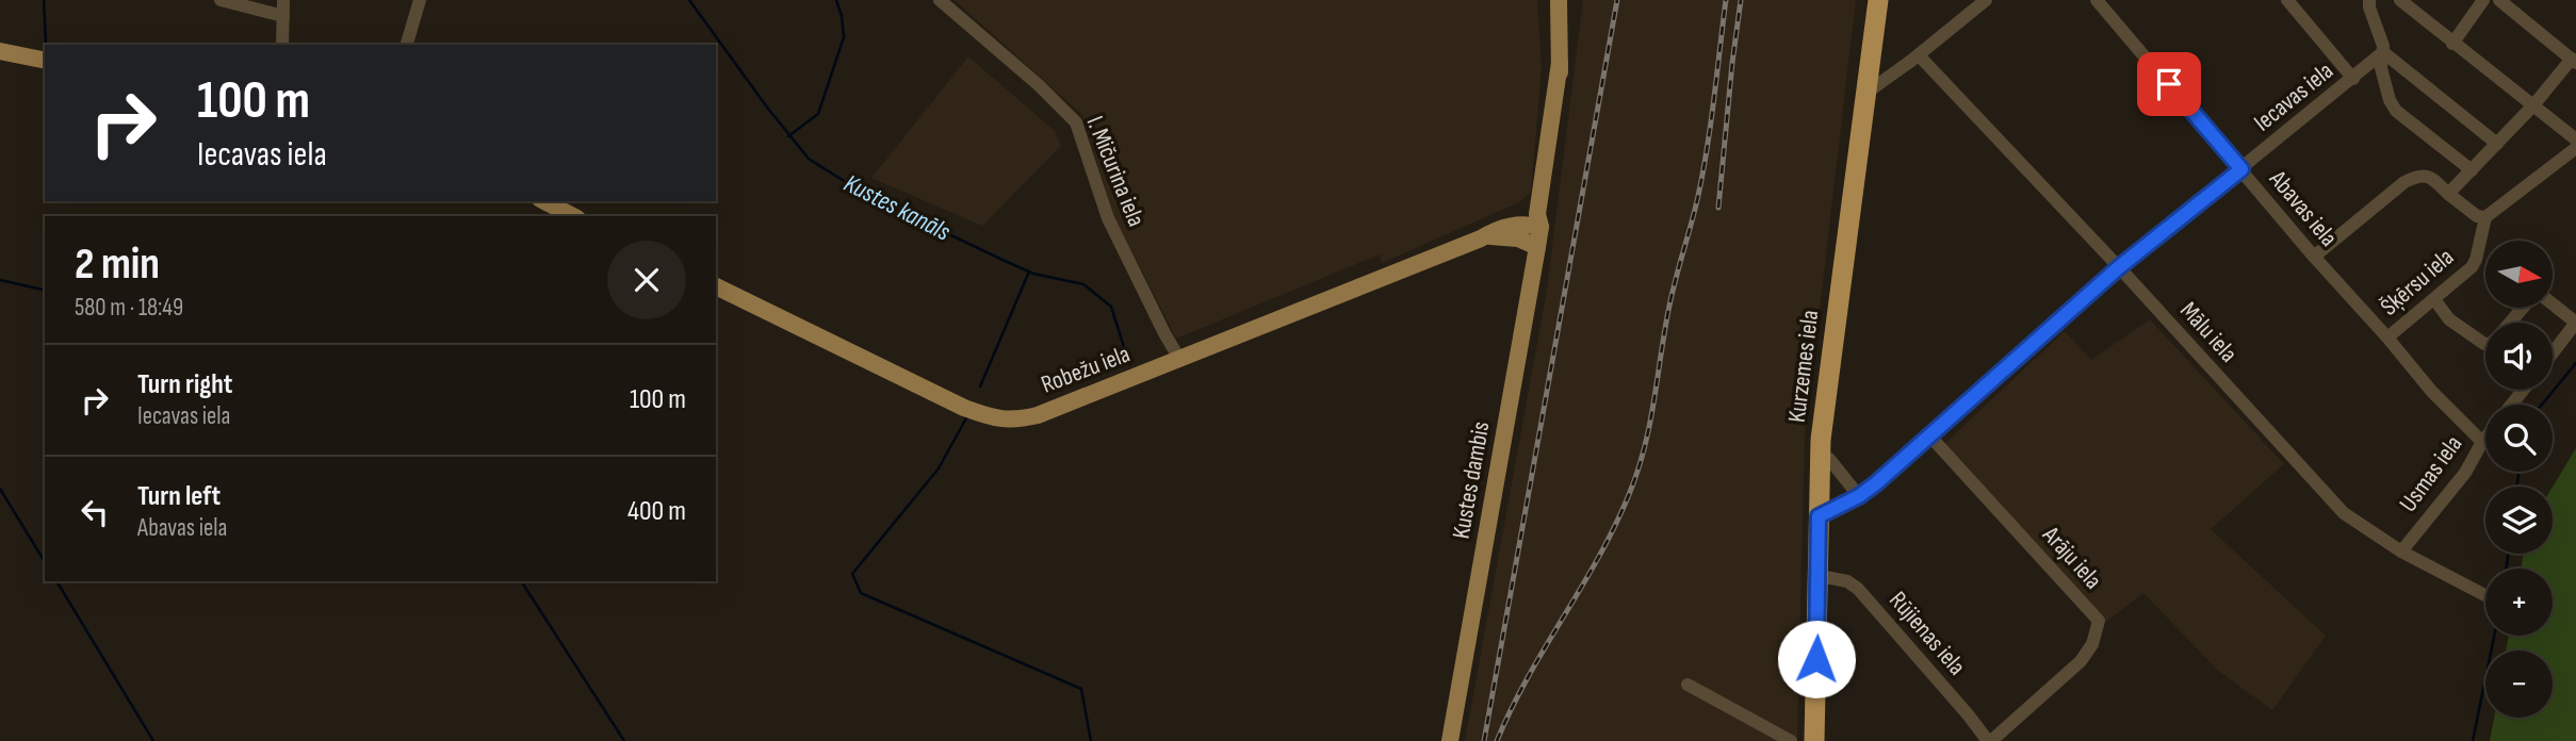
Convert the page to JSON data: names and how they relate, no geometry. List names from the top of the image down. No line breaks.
{"streets":{"highway":["Kurzemes iela"],"main road":["Robežu iela","Kustes dambis"],"street":["Iecavas iela","I. Mičurina iela","Abavas iela","Šķērsu iela","Mālu iela","Usmas iela","Arāju iela","Rūjienas iela"]},"crossings":[["Iecavas iela","Abavas iela"],["Iecavas iela","Mālu iela"],["Iecavas iela","Kurzemes iela"],["Iecavas iela","Arāju iela"],["I. Mičurina iela","Robežu iela"],["Abavas iela","Šķērsu iela"],["Abavas iela","Usmas iela"],["Mālu iela","Usmas iela"],["Kurzemes iela","Rūjienas iela"],["Robežu iela","Kustes dambis"],["Arāju iela","Rūjienas iela"]],"water":["Kustes kanāls"],"north":"right","page":{"turn":["100 m","Iecavas iela"],"heading":["2 min","580 m · 18:49"],"map_buttons":["+","−"],"list":[{"name":"Turn right","note":"Iecavas iela","value":"100 m"},{"name":"Turn left","note":"Abavas iela","value":"400 m"}]}}
